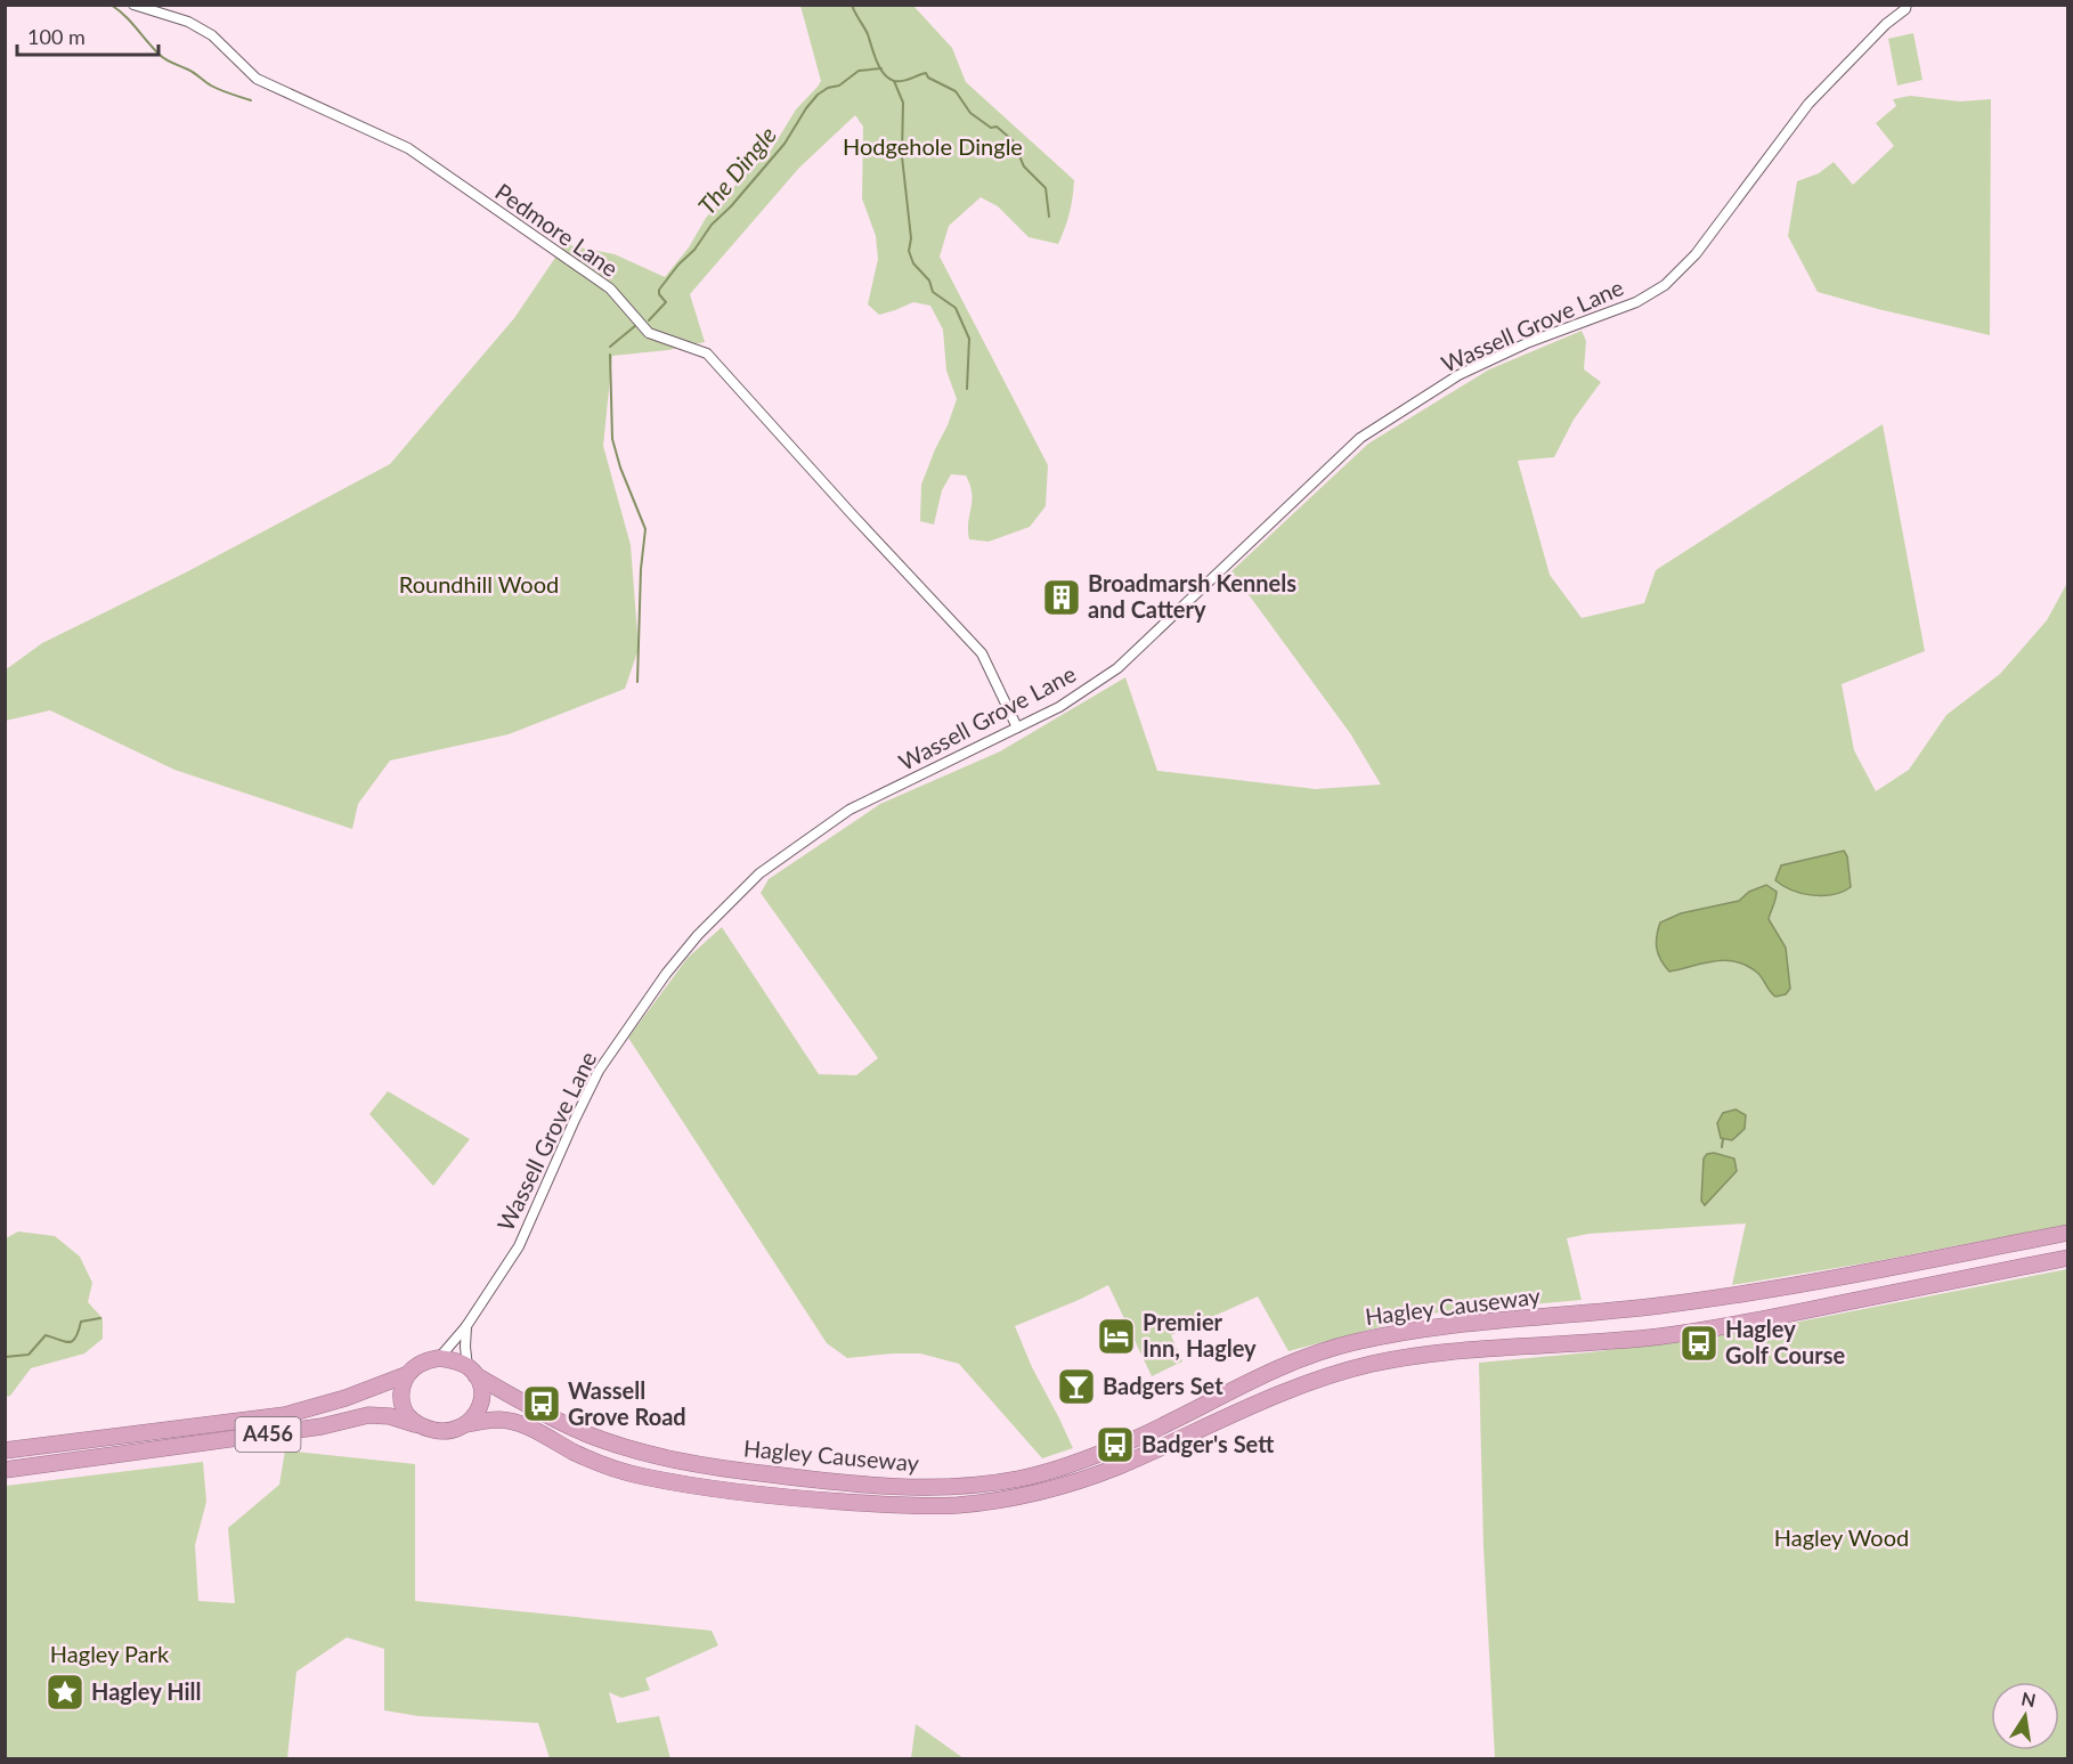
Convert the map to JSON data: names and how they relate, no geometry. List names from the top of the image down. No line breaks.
{"streets":{"highway":["Hagley Causeway","A456"],"street":["Pedmore Lane","Wassell Grove Lane"]},"crossings":[["Pedmore Lane","Wassell Grove Lane"],["Wassell Grove Lane","Hagley Causeway"],["Wassell Grove Lane","A456"],["Hagley Causeway","A456"]],"water":["The Dingle"],"parks":["Hodgehole Dingle","Roundhill Wood","Hagley Wood","Hagley Park"],"places":{"building":["Broadmarsh Kennels and Cattery"],"hotel":["Premier Inn, Hagley"],"bus stop":["Hagley Golf Course","Wassell Grove Road","Badger's Sett"],"bar":["Badgers Set"],"place":["Hagley Hill"]},"scale_bar":"100 m","north":"top"}
